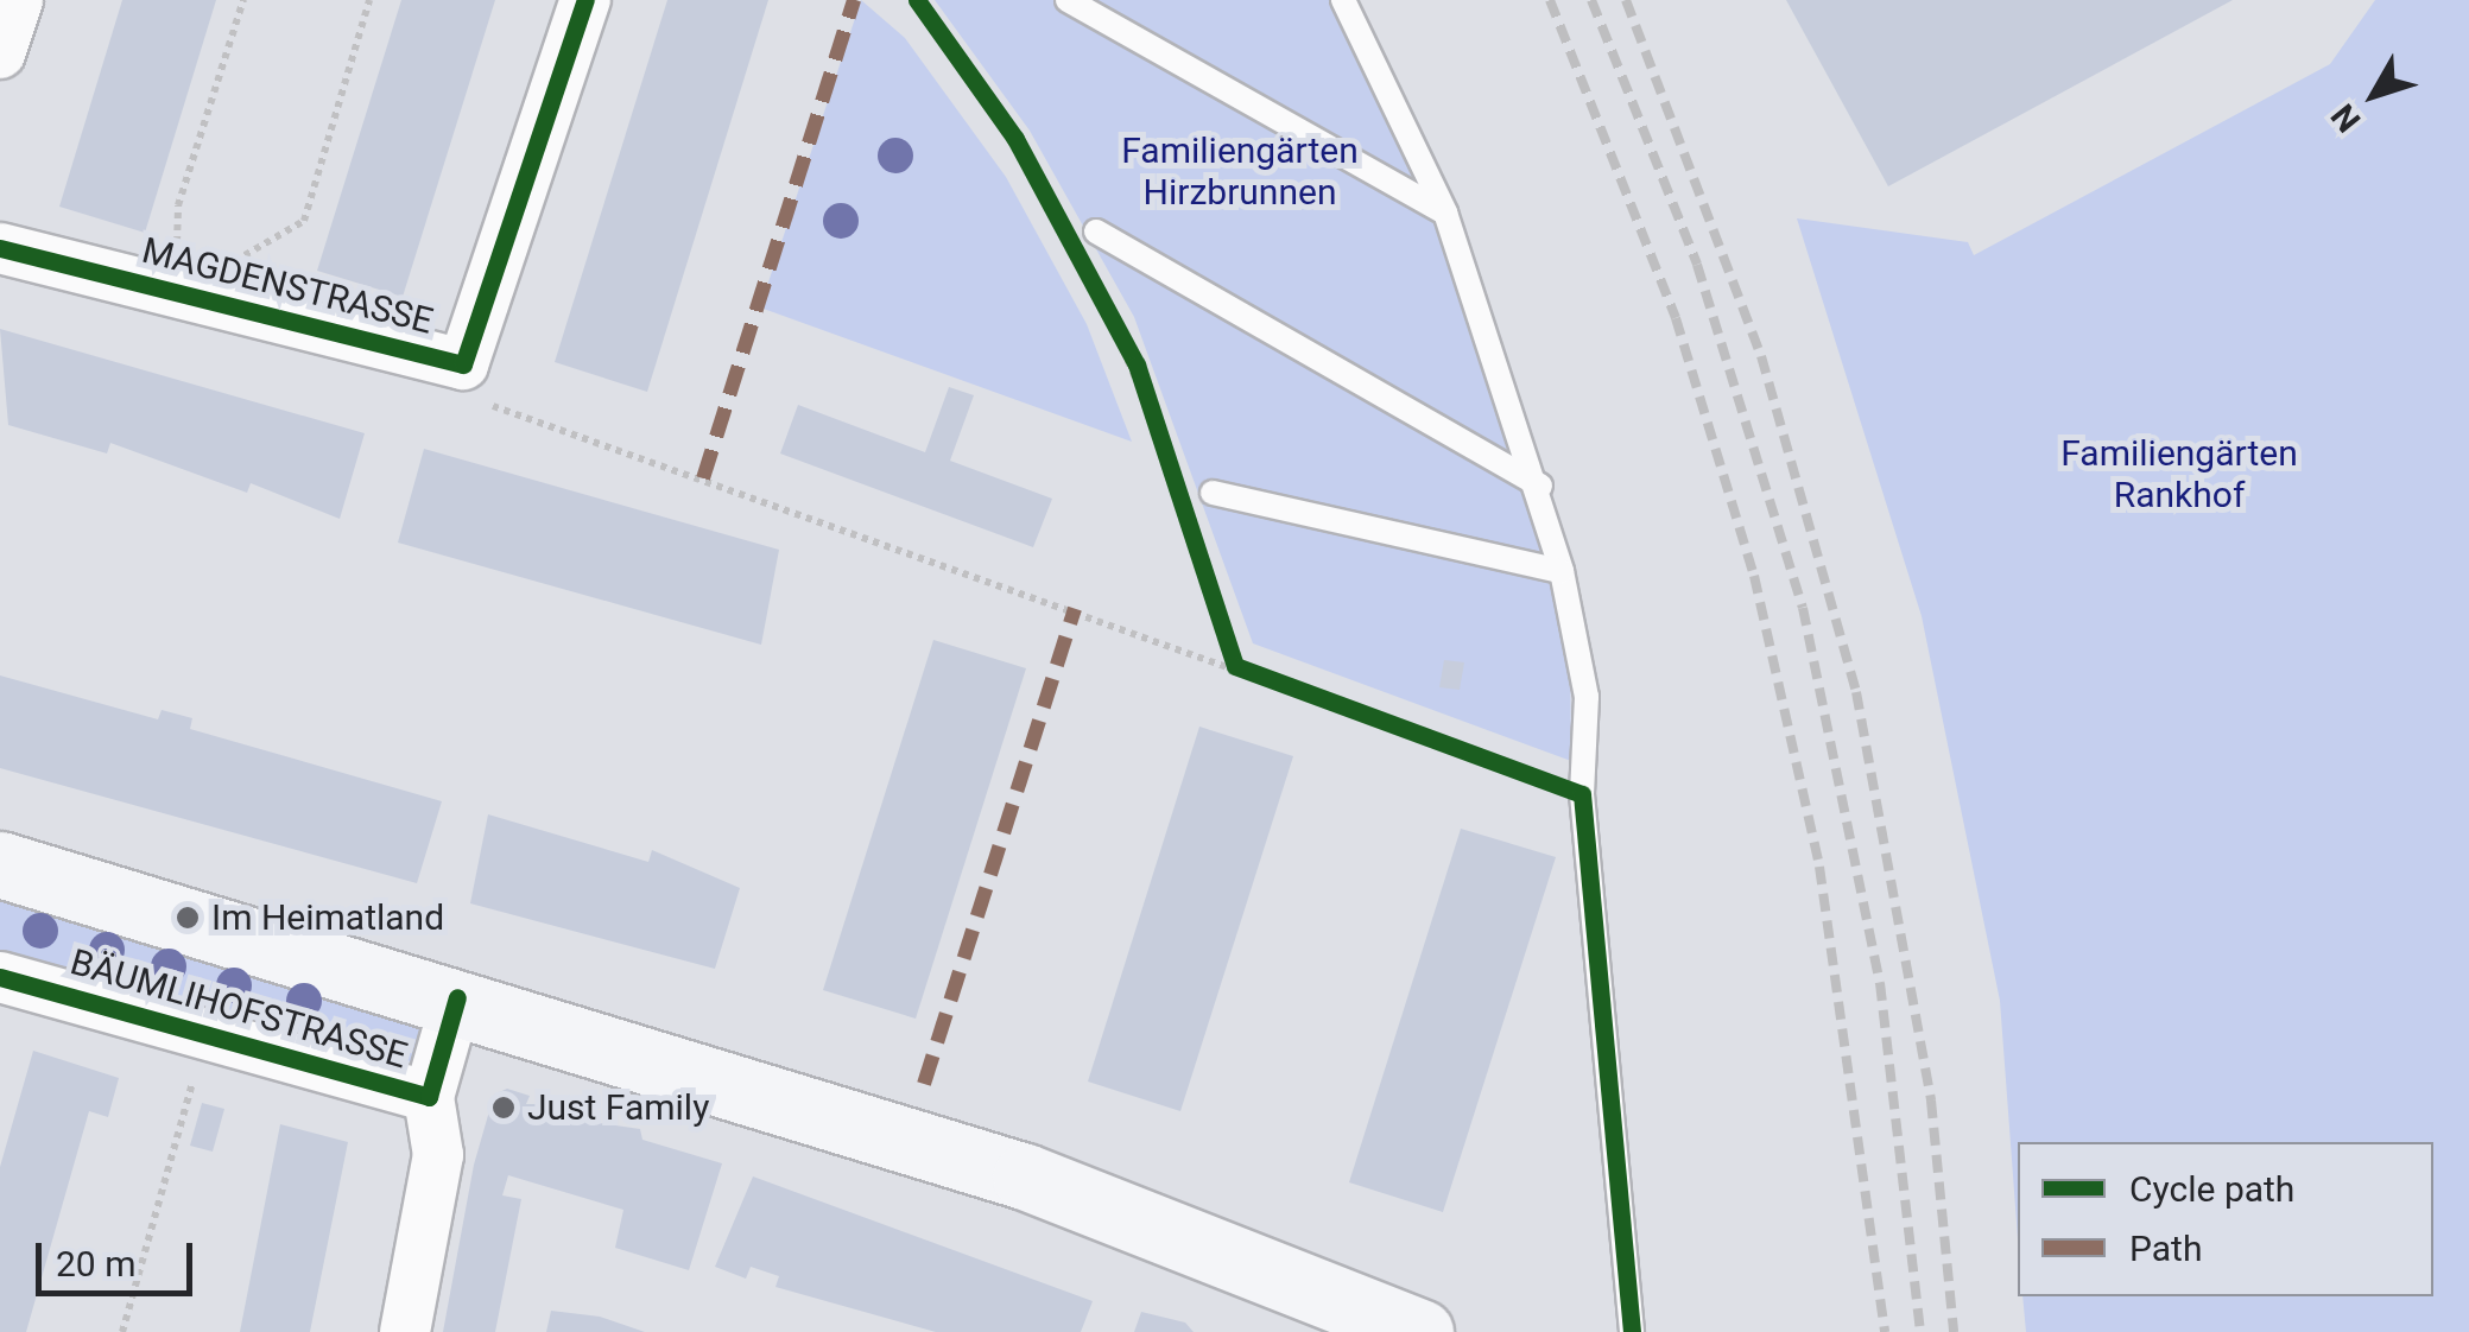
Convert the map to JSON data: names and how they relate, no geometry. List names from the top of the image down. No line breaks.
{"streets":{"main road":["BÄUMLIHOFSTRASSE"],"street":["MAGDENSTRASSE"]},"parks":["Familiengärten Hirzbrunnen","Familiengärten Rankhof"],"places":["Im Heimatland","Just Family"],"legend":["Cycle path","Path"],"scale_bar":"20 m","north":"bottom left"}
